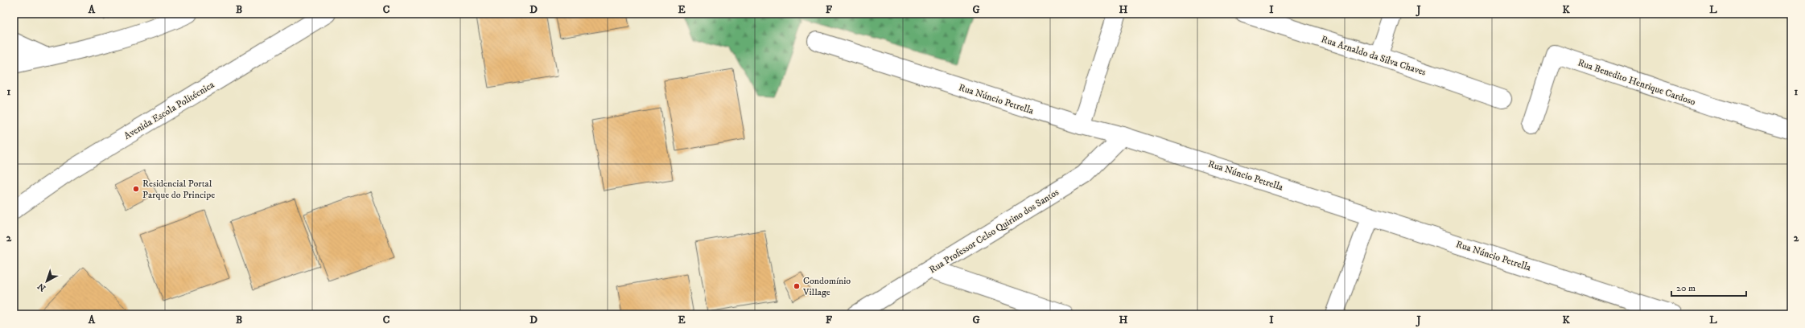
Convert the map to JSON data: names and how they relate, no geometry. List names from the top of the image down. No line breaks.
{"streets":{"main road":["Rua Arnaldo da Silva Chaves","Rua Benedito Henrique Cardoso","Rua Núncio Petrella","Avenida Escola Politécnica","Rua Professor Celso Quirino dos Santos"]},"crossings":[["Rua Núncio Petrella","Rua Professor Celso Quirino dos Santos"]],"places":["Residencial Portal Parque do Principe","Condomínio Village"],"scale_bar":"20 m","north":"bottom left","grid":{"columns":["A","B","C","D","E","F","G","H","I","J","K","L"],"rows":["1","2"]}}
